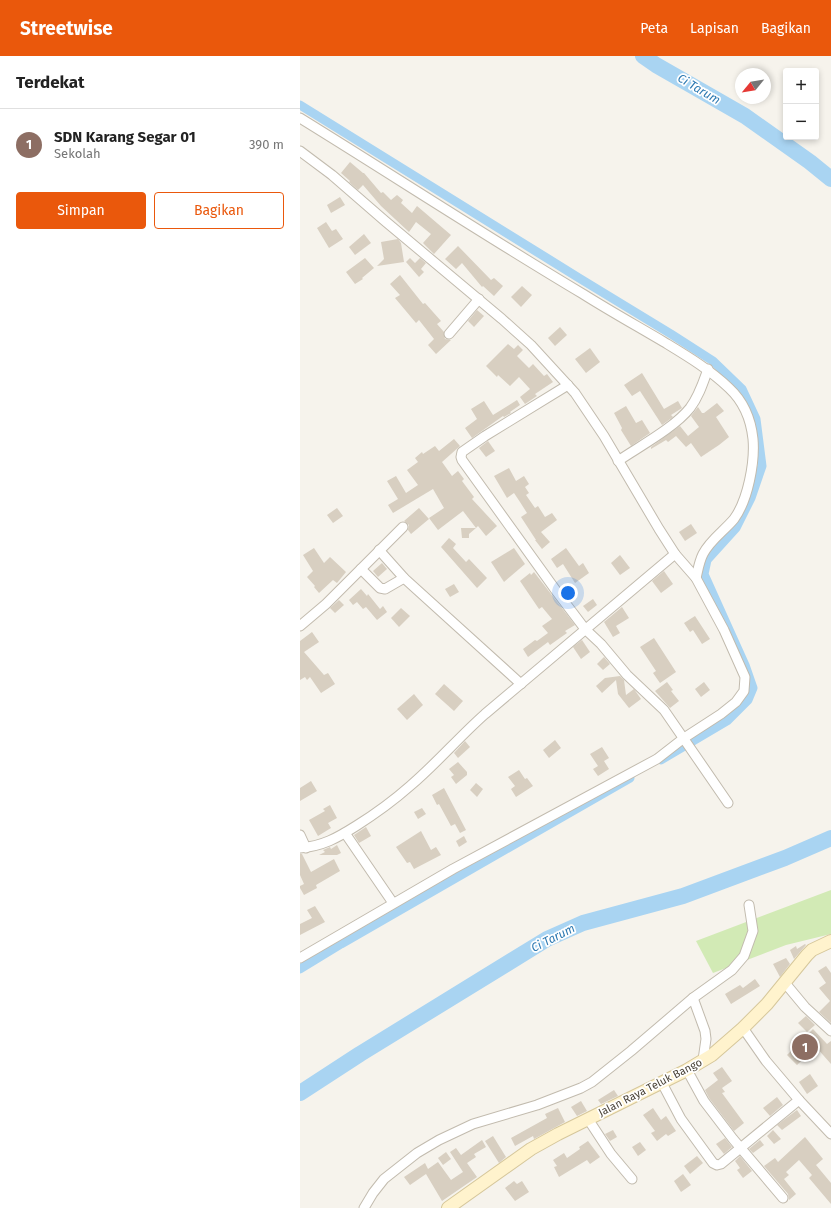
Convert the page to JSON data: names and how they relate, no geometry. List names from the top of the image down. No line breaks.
{"streets":{"main road":["Jalan Raya Teluk Bango"]},"water":["Ci Tarum"],"north":"bottom left","page":{"header":"Streetwise","nav":["Peta","Lapisan","Bagikan"],"heading":"Terdekat","map_buttons":["+","−"],"list":[{"mark":"1","name":"SDN Karang Segar 01","note":"Sekolah","value":"390 m"}],"buttons":["Simpan","Bagikan"],"pins":"1"}}
